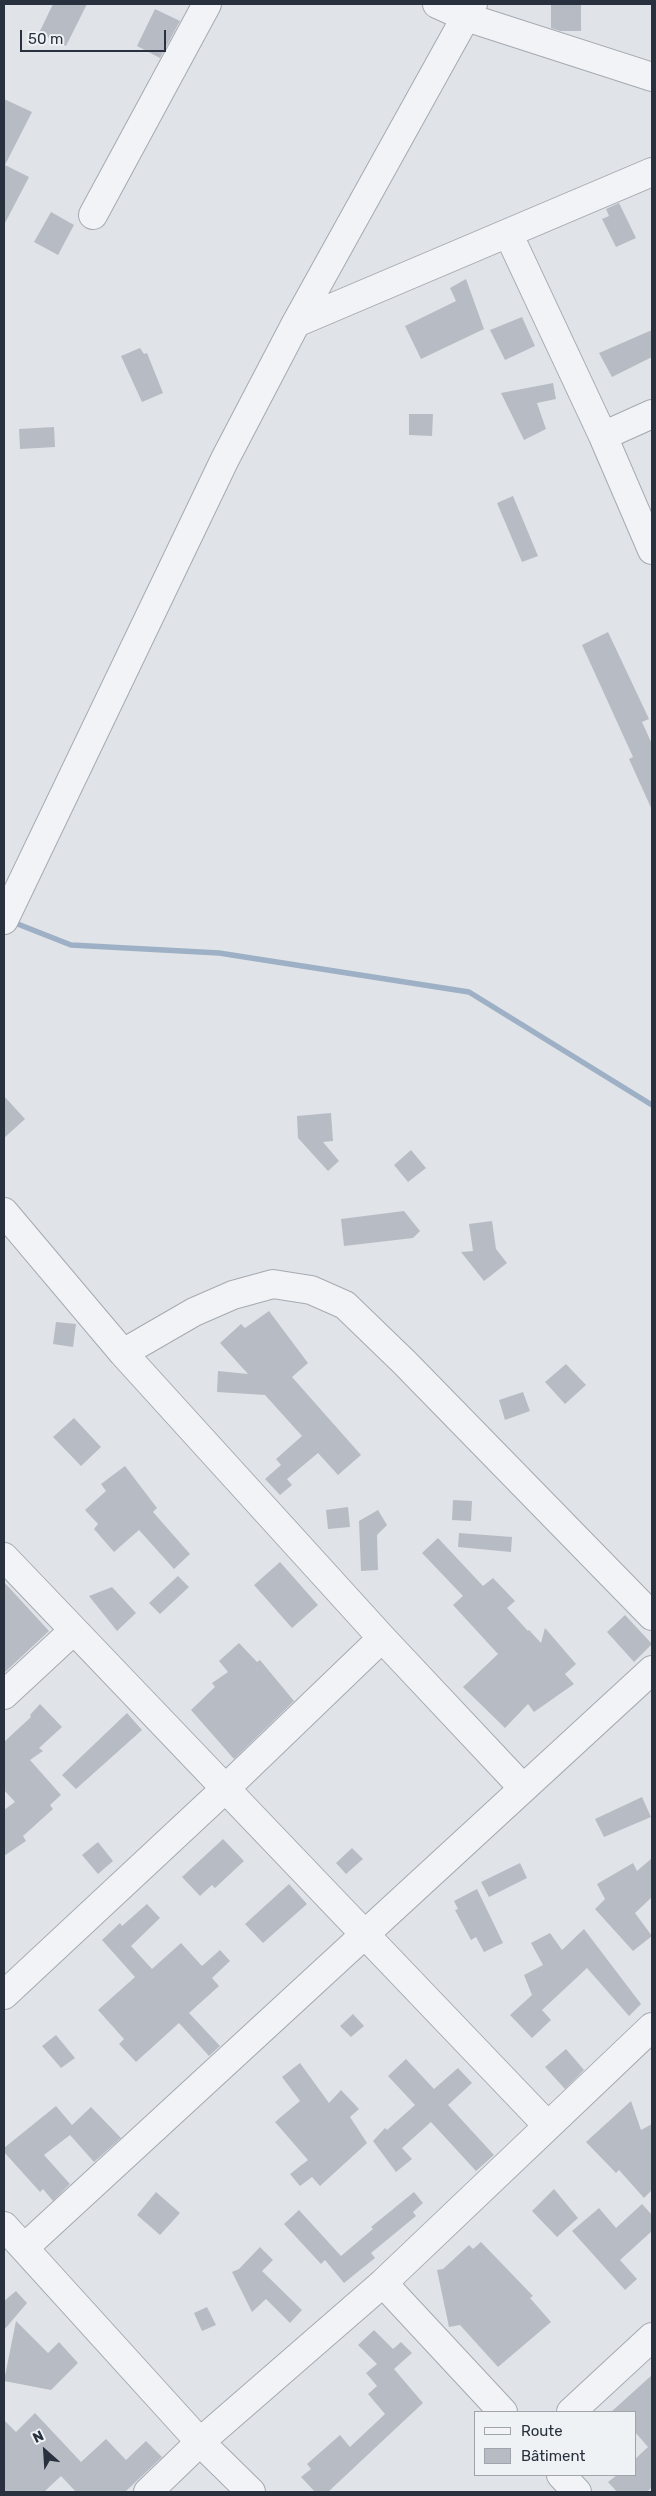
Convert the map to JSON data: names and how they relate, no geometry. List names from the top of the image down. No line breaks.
{"legend":["Route","Bâtiment"],"scale_bar":"50 m","north":"top left"}
